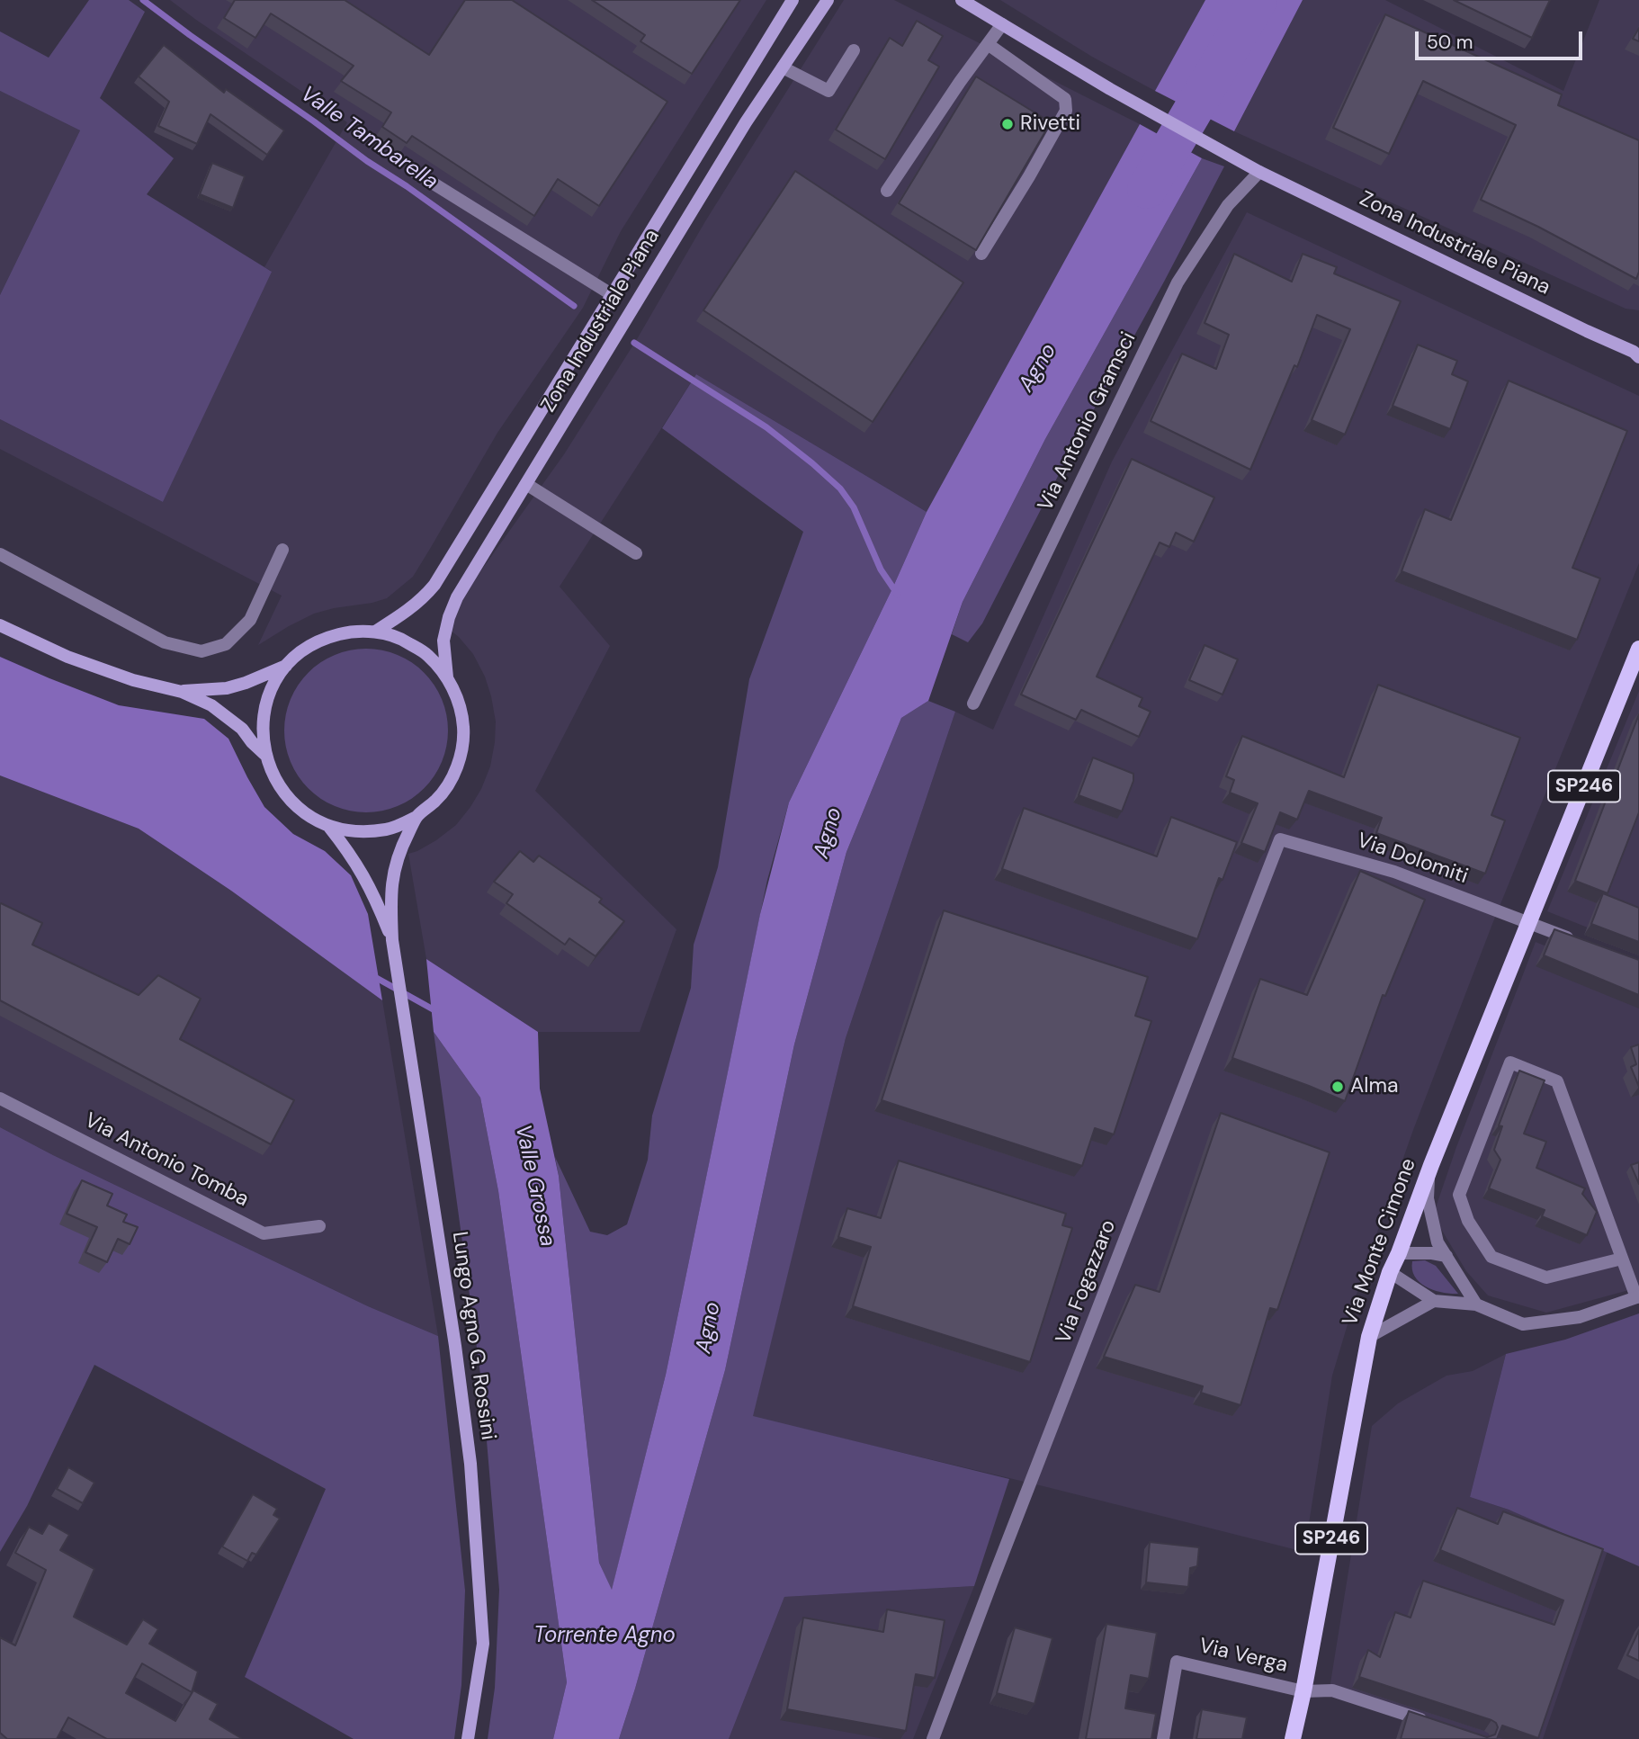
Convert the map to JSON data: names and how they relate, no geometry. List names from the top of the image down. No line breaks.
{"streets":{"main road":["Zona Industriale Piana","SP246","Via Monte Cimone","Lungo Agno G. Rossini"],"street":["Via Antonio Gramsci","Via Dolomiti","Via Antonio Tomba","Via Fogazzaro","Via Verga"]},"crossings":[["Zona Industriale Piana","Via Antonio Gramsci"],["SP246","Via Dolomiti"],["SP246","Via Monte Cimone"],["Via Dolomiti","Via Monte Cimone"],["Via Dolomiti","Via Fogazzaro"],["Via Monte Cimone","Via Verga"]],"water":["Valle Tambarella","Agno","Valle Grossa","Torrente Agno"],"places":["Rivetti","Alma"],"scale_bar":"50 m"}
